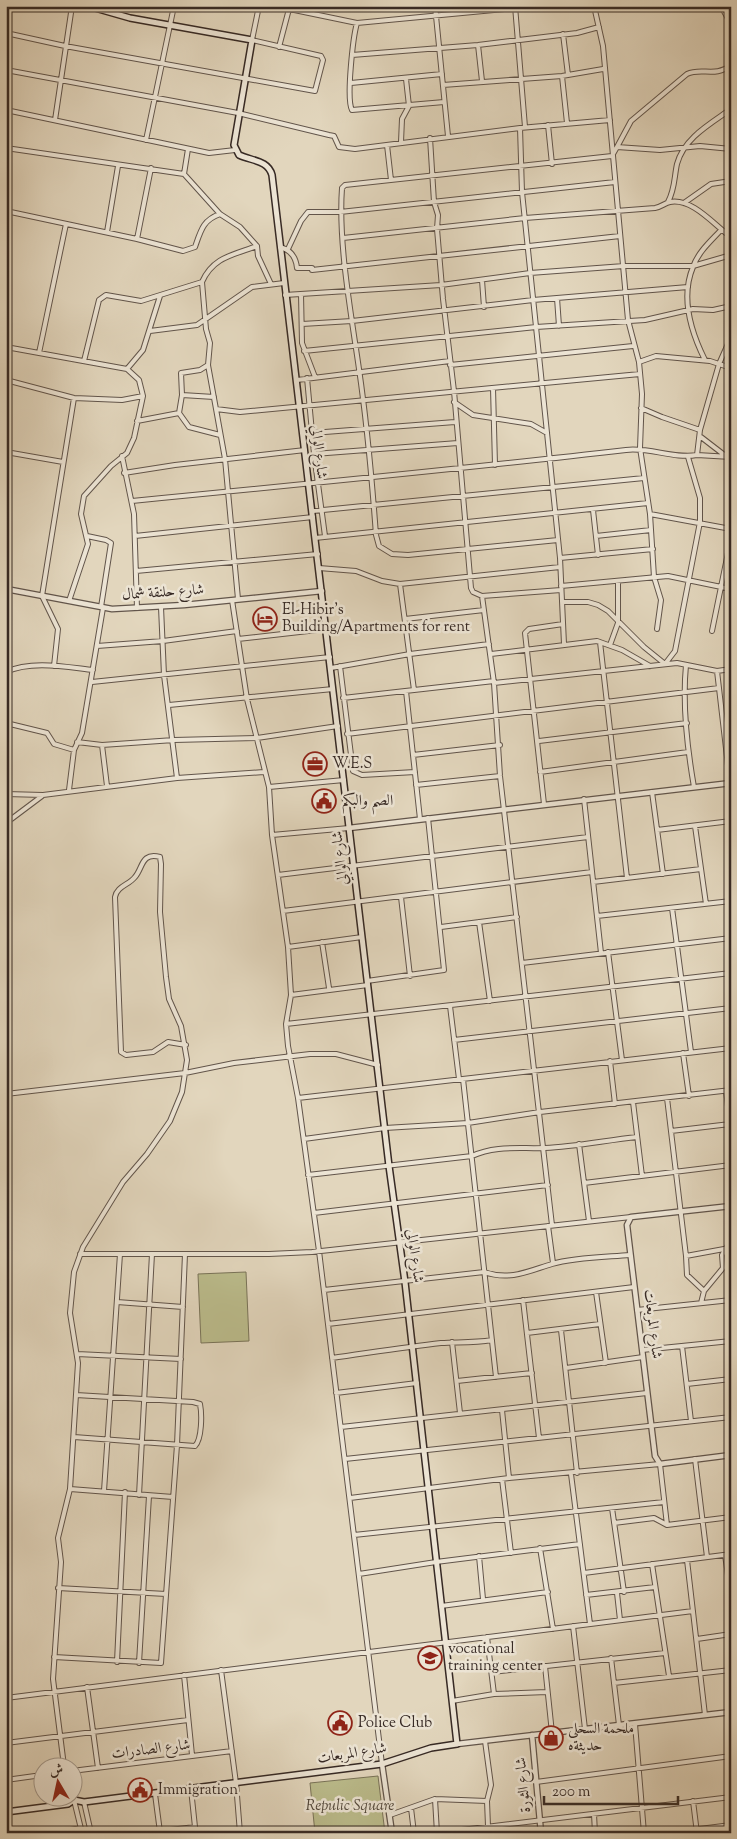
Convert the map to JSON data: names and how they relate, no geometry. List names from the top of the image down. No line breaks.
{"streets":{"main road":["شارع الوالي","شارع المربعات"],"street":["شارع حلنقة شمال","شارع الصادرات","شارع الثورة"]},"crossings":[["شارع الوالي","شارع حلنقة شمال"],["شارع الوالي","شارع المربعات"],["شارع المربعات","شارع الثورة"]],"parks":["Repulic Square"],"places":{"hotel":["El-Hibir's Building/Apartments for rent"],"office":["W.E.S"],"public building":["الصم والبكم","Police Club","Immigration"],"school or university":["vocational training center"],"shop":["ملحمة السحلى حديثةه"]},"scale_bar":"200 m","north":"top"}
